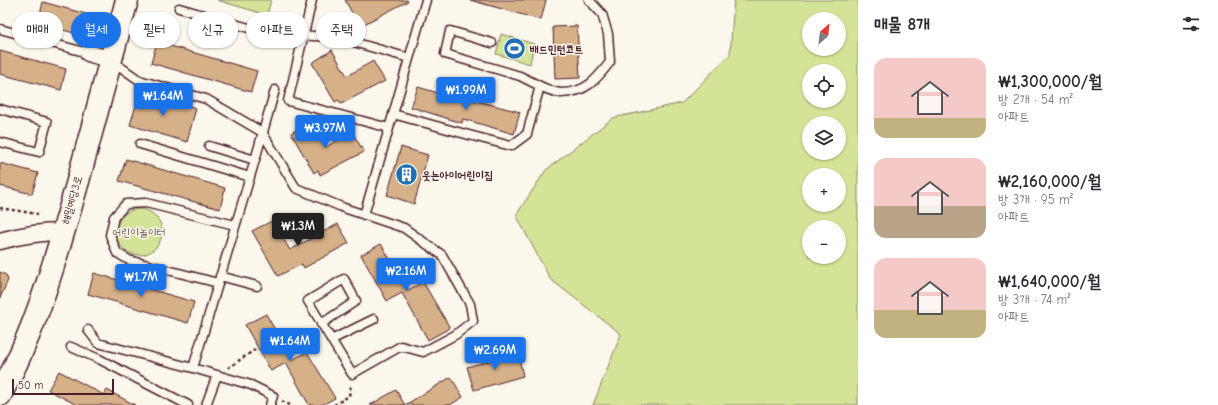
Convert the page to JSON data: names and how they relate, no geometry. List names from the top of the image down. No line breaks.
{"streets":{"street":["해밀예당3로"]},"parks":["어린이놀이터"],"places":{"sports":["배드민턴코트"],"building":["웃는아이어린이집"]},"scale_bar":"50 m","north":"top right","page":{"heading":"매물 8개","map_buttons":["+","−"],"chip":["매매","월세","필터","신규","아파트","주택"],"list":[{"name":"₩1,300,000/월","note":"방 2개 · 54 m² · 아파트"},{"name":"₩2,160,000/월","note":"방 3개 · 95 m² · 아파트"},{"name":"₩1,640,000/월","note":"방 3개 · 74 m² · 아파트"}],"price":["₩1.99M","₩1.64M","₩3.97M","₩1.3M","₩2.16M","₩1.7M","₩1.64M","₩2.69M"],"scale":"50 m"}}
